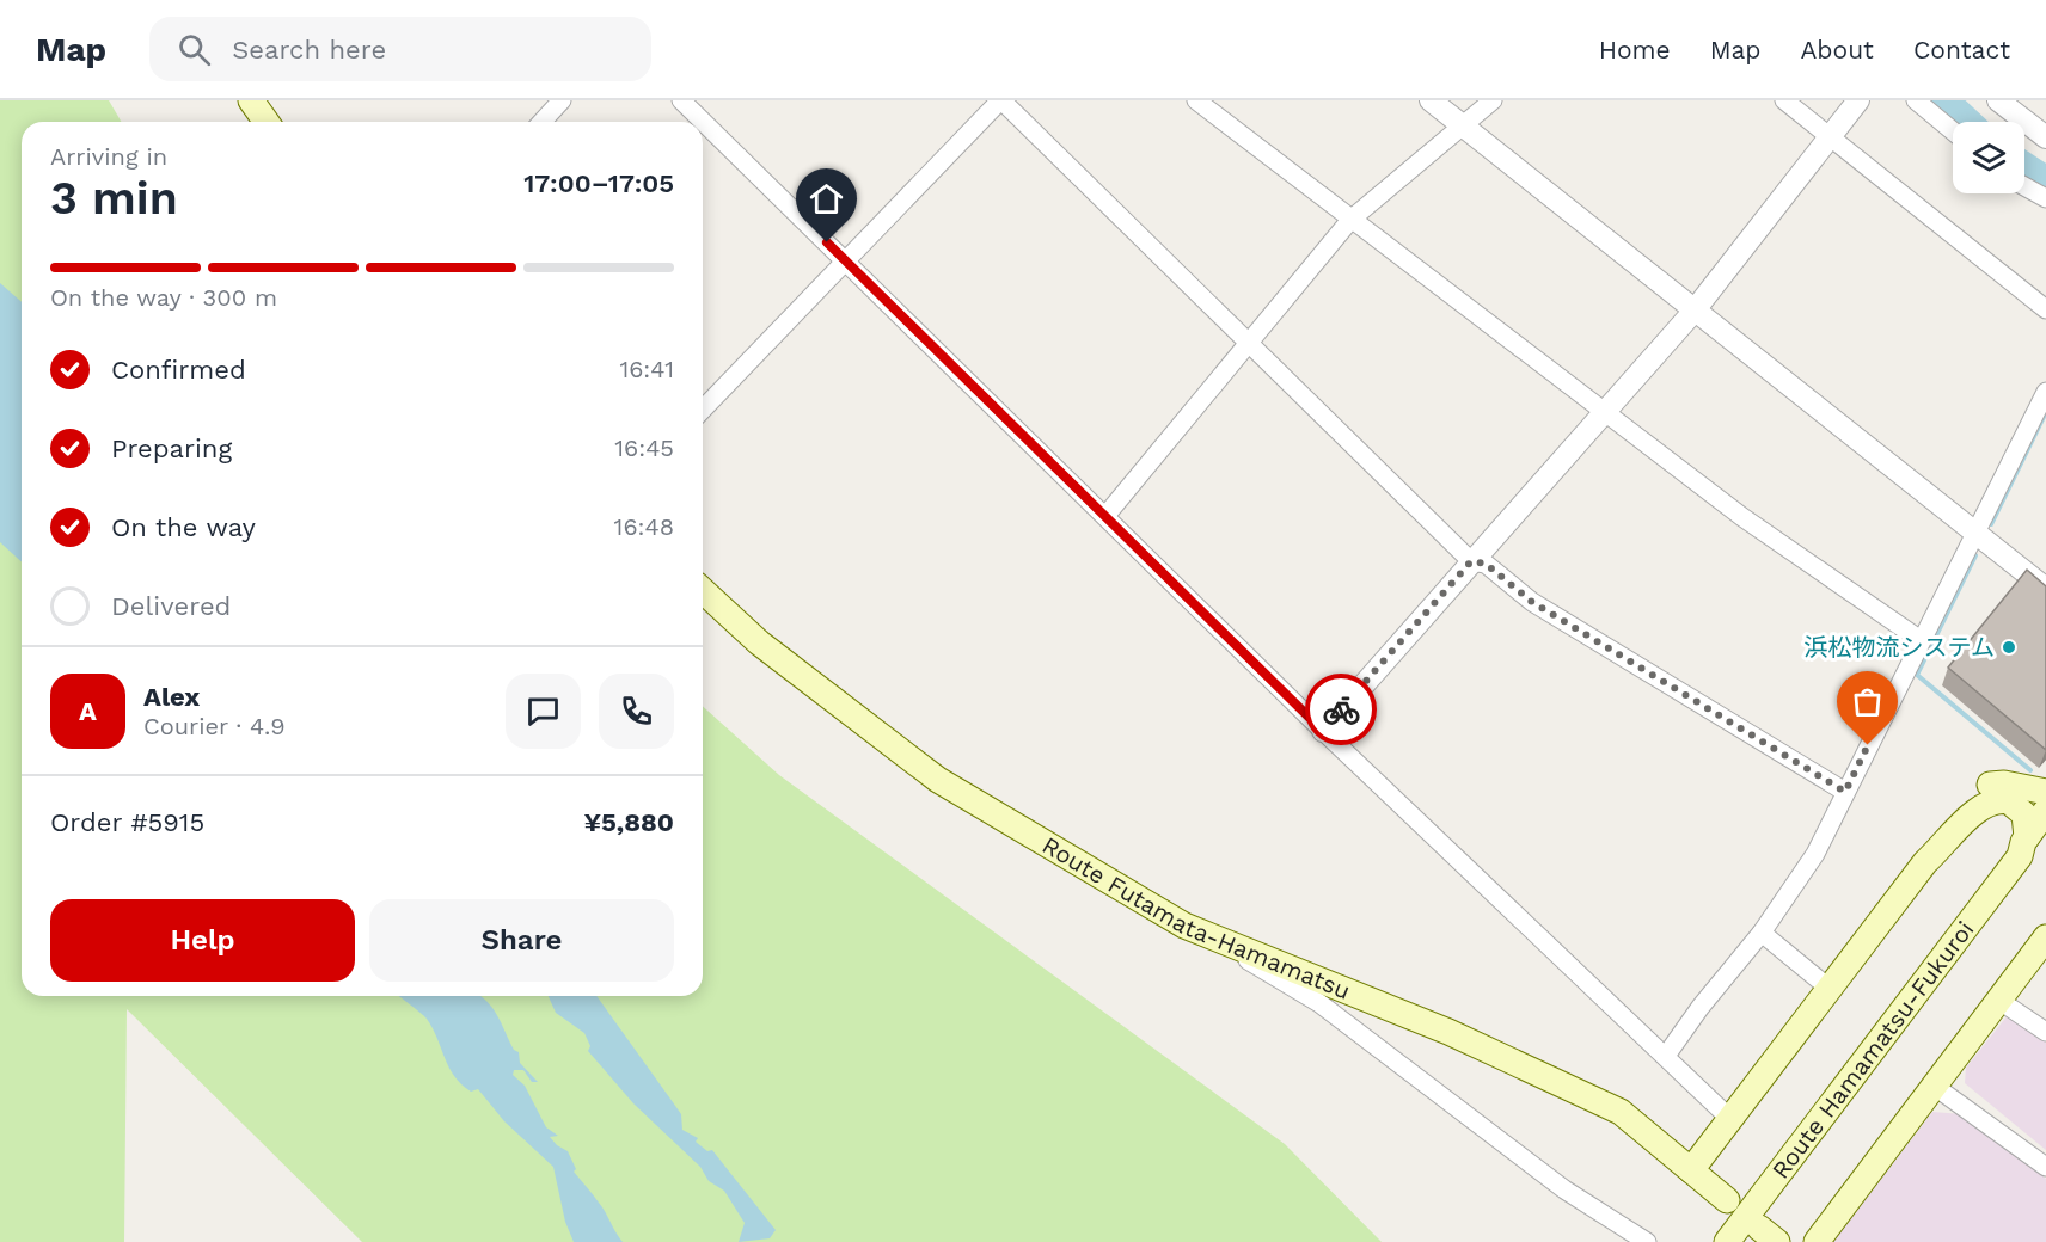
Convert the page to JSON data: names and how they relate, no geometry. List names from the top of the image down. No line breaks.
{"streets":{"main road":["Route Futamata-Hamamatsu","Route Hamamatsu-Fukuroi"]},"places":["浜松物流システム"],"page":{"header":"Map","search":"Search here","nav":["Home","Map","About","Contact"],"heading":["3 min","Arriving in","17:00–17:05"],"panel":["Alex","Courier · 4.9","Order #5915","¥5,880"],"bar":"On the way · 300 m","list":[["Confirmed","16:41"],["Preparing","16:45"],["On the way","16:48"],"Delivered"],"round":"A","buttons":["Help","Share"]}}
